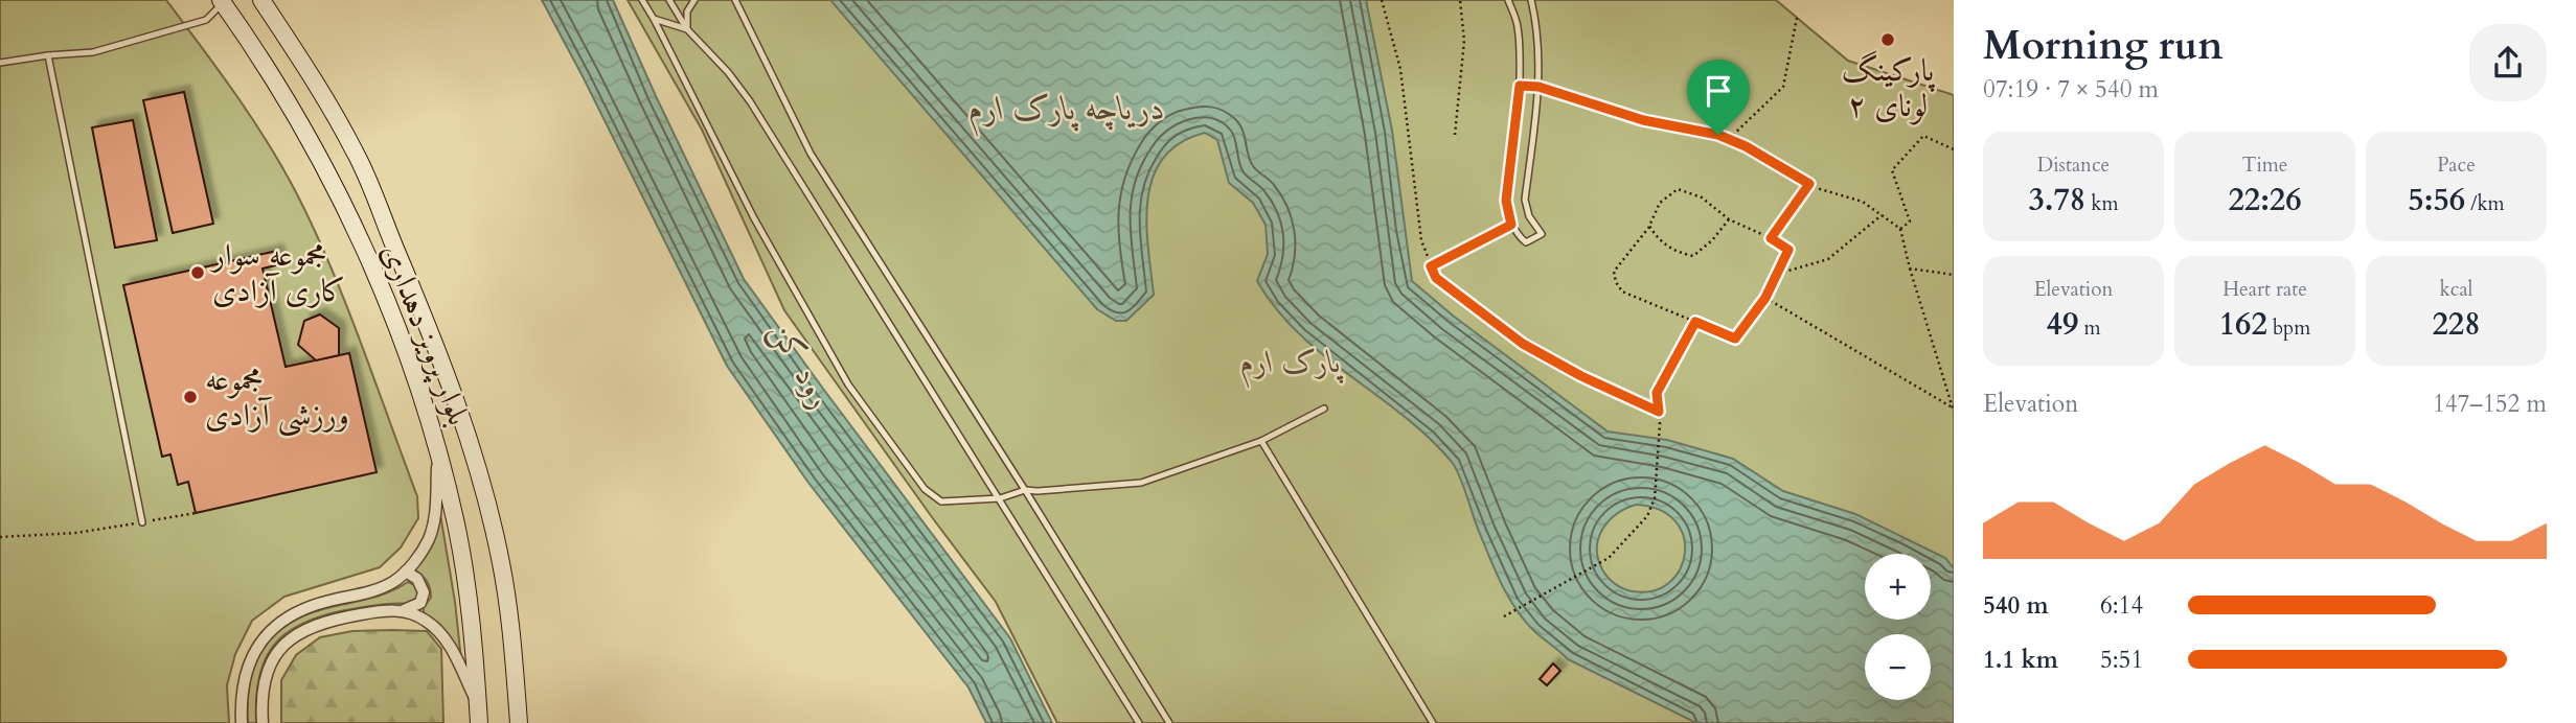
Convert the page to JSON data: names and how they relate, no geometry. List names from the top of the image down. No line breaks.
{"streets":{"main road":["بلوار پرویز دهداری"]},"water":["دریاچه پارک ارم","رود کن"],"parks":["پارک ارم"],"places":["پارکینگ لونای ۲","مجموعه سوار کاری آزادی","مجموعه ورزشی آزادی"],"page":{"heading":["Morning run","07:19 · 7 × 540 m"],"stats":[["Distance","3.78 km"],["Time","22:26"],["Pace","5:56 /km"],["Elevation","49 m"],["Heart rate","162 bpm"],["kcal","228"]],"chart":["Elevation","147–152 m"],"map_buttons":["+","−"],"list":[{"name":"540 m","note":"6:14"},{"name":"1.1 km","note":"5:51"}]}}
